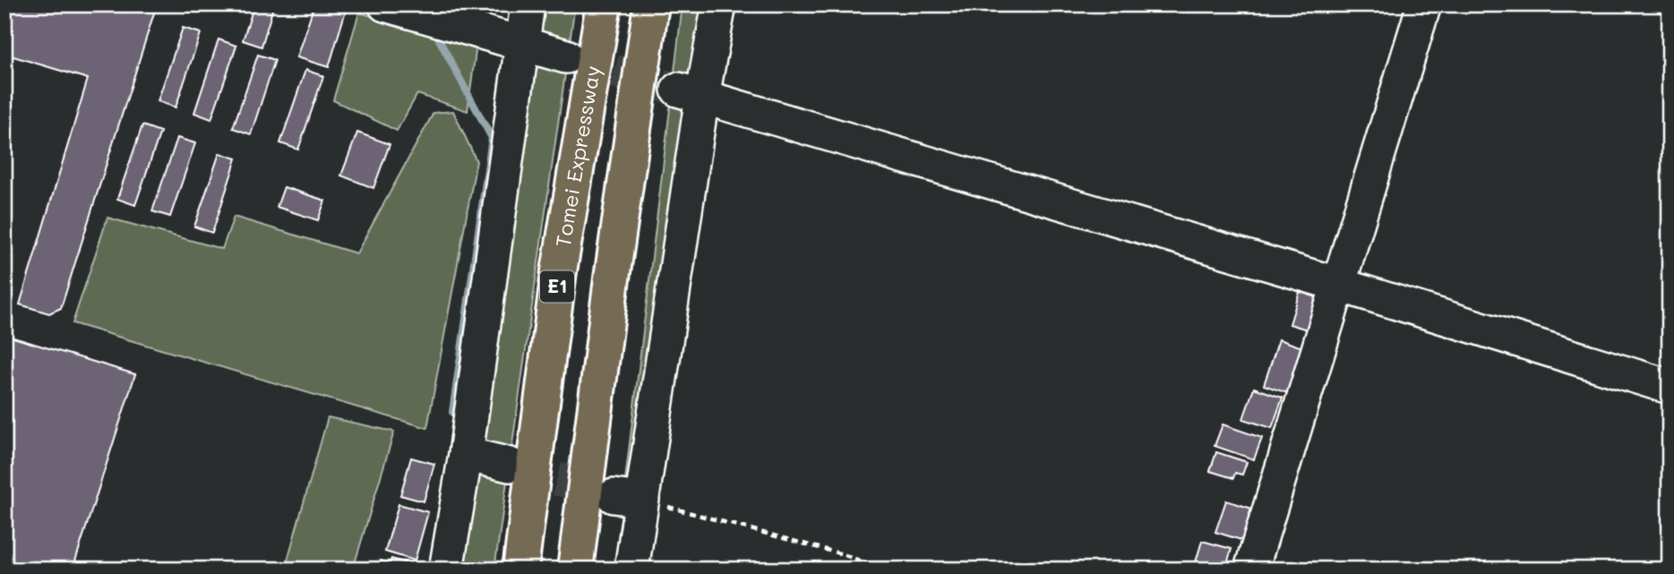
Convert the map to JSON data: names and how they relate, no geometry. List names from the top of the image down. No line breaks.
{"streets":{"highway":["Tomei Expressway","E1"]}}
